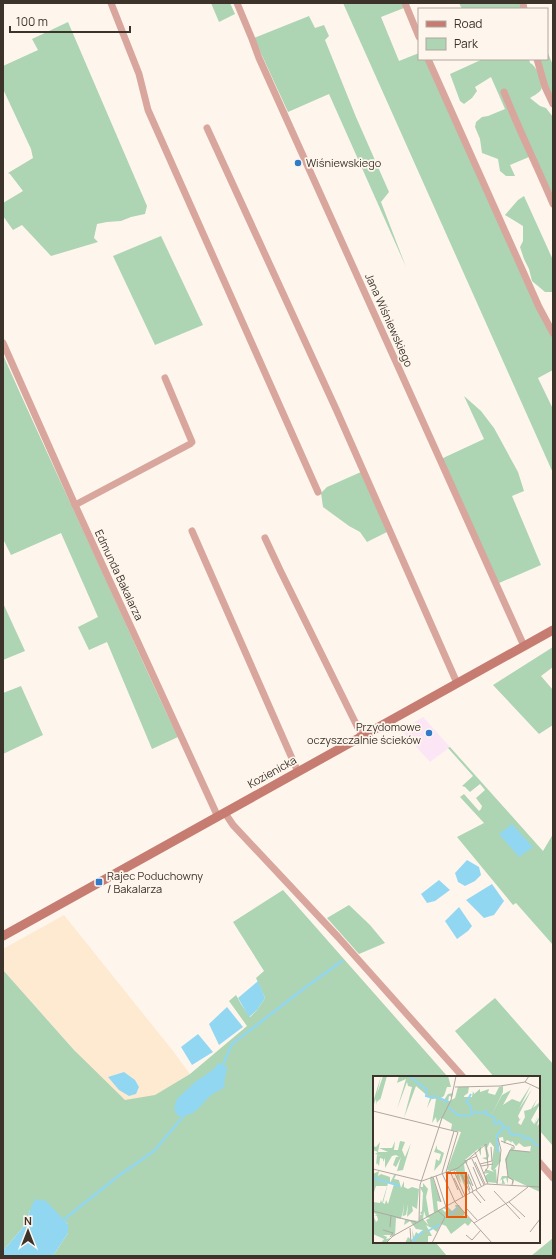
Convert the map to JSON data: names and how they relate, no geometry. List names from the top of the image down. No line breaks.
{"streets":{"main road":["Kozienicka"],"street":["Jana Wiśniewskiego","Edmunda Bakalarza"]},"crossings":[["Jana Wiśniewskiego","Kozienicka"],["Edmunda Bakalarza","Kozienicka"]],"places":{"other":["Wiśniewskiego","Przydomowe oczyszczalnie ścieków"],"transit":["Rajec Poduchowny / Bakalarza"]},"legend":["Road","Park"],"scale_bar":"100 m","north":"top"}
